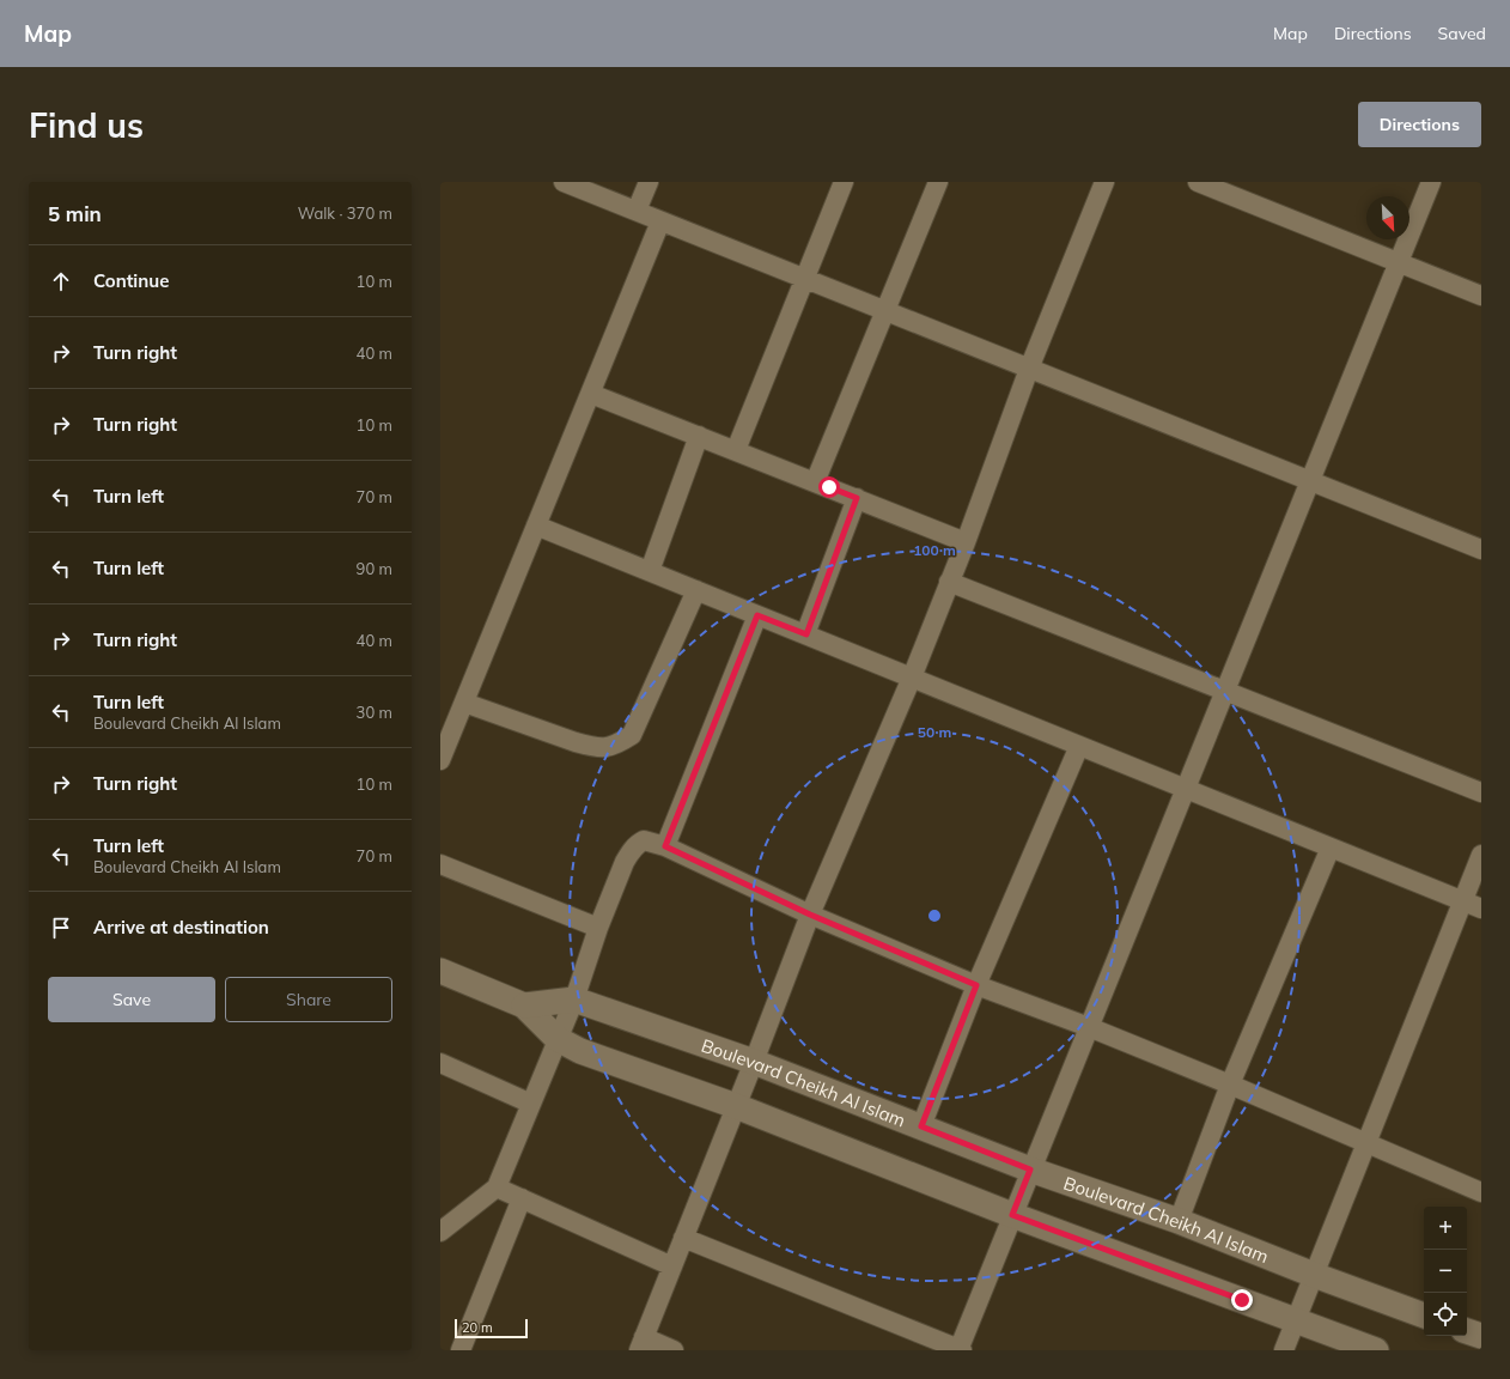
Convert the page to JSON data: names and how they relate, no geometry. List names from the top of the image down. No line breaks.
{"streets":{"street":["Boulevard Cheikh Al Islam"]},"scale_bar":"20 m","north":"bottom right","page":{"header":"Map","nav":["Map","Directions","Saved"],"buttons":["Directions",["Save","Share"]],"title":"Find us","heading":["5 min","Walk · 370 m"],"list":[["Continue","10 m"],["Turn right","40 m"],["Turn right","10 m"],["Turn left","70 m"],["Turn left","90 m"],["Turn right","40 m"],["Turn left","Boulevard Cheikh Al Islam","30 m"],["Turn right","10 m"],["Turn left","Boulevard Cheikh Al Islam","70 m"],"Arrive at destination"],"map_buttons":["+","−"],"scale":"20 m"},"rings":["100 m","50 m"]}
